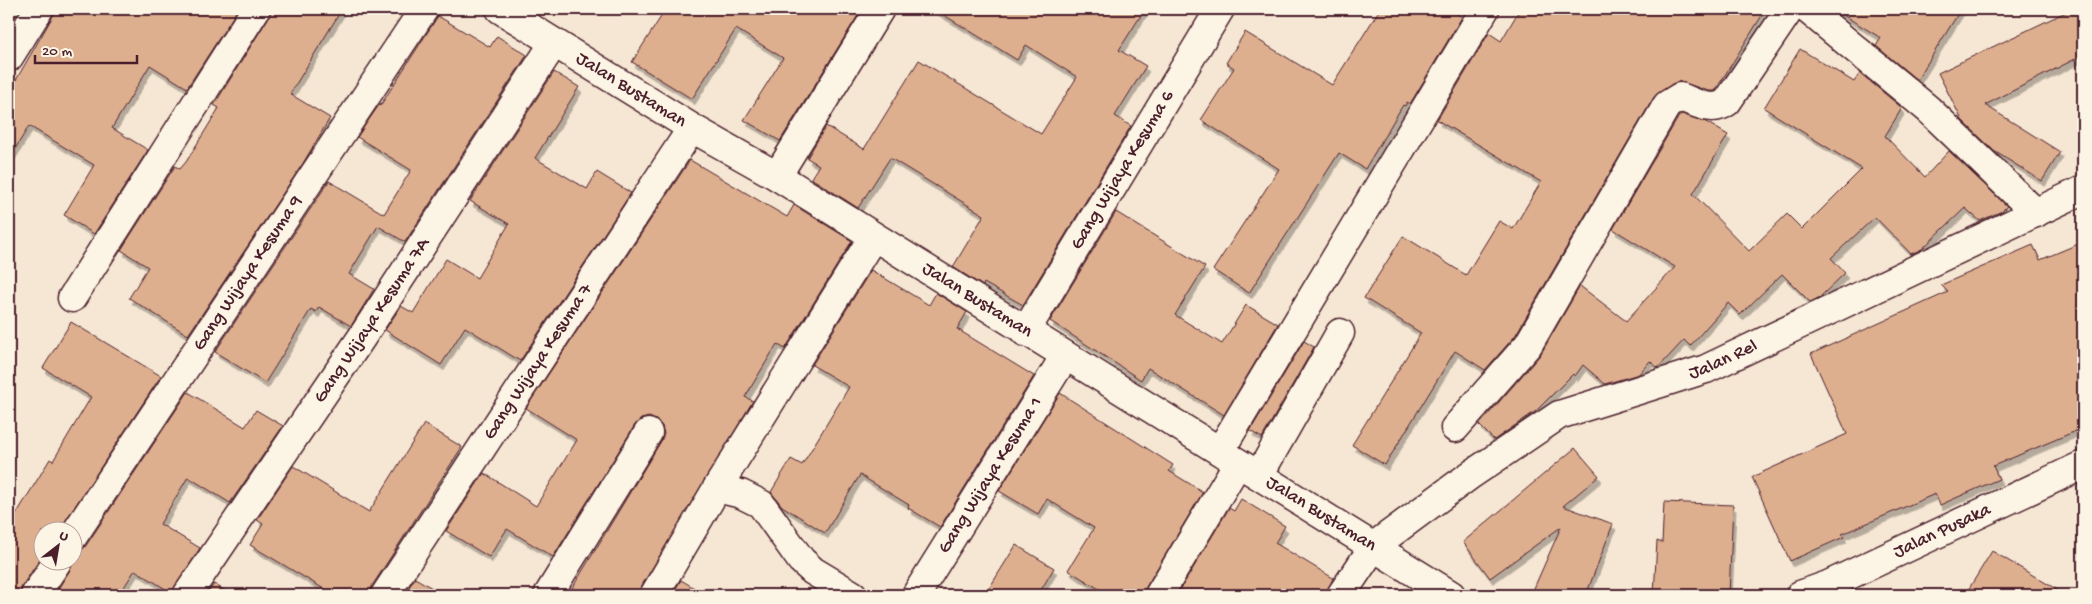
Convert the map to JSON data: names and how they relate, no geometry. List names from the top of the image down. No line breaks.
{"streets":{"street":["Jalan Bustaman","Gang Wijaya Kesuma 6","Gang Wijaya Kesuma 9","Gang Wijaya Kesuma 7A","Jalan Rel","Gang Wijaya Kesuma 7","Gang Wijaya Kesuma 1","Jalan Pusaka"]},"crossings":[["Jalan Bustaman","Gang Wijaya Kesuma 6"],["Jalan Bustaman","Gang Wijaya Kesuma 7A"],["Jalan Bustaman","Jalan Rel"],["Jalan Bustaman","Gang Wijaya Kesuma 7"],["Jalan Bustaman","Gang Wijaya Kesuma 1"]],"scale_bar":"20 m","north":"top right"}
